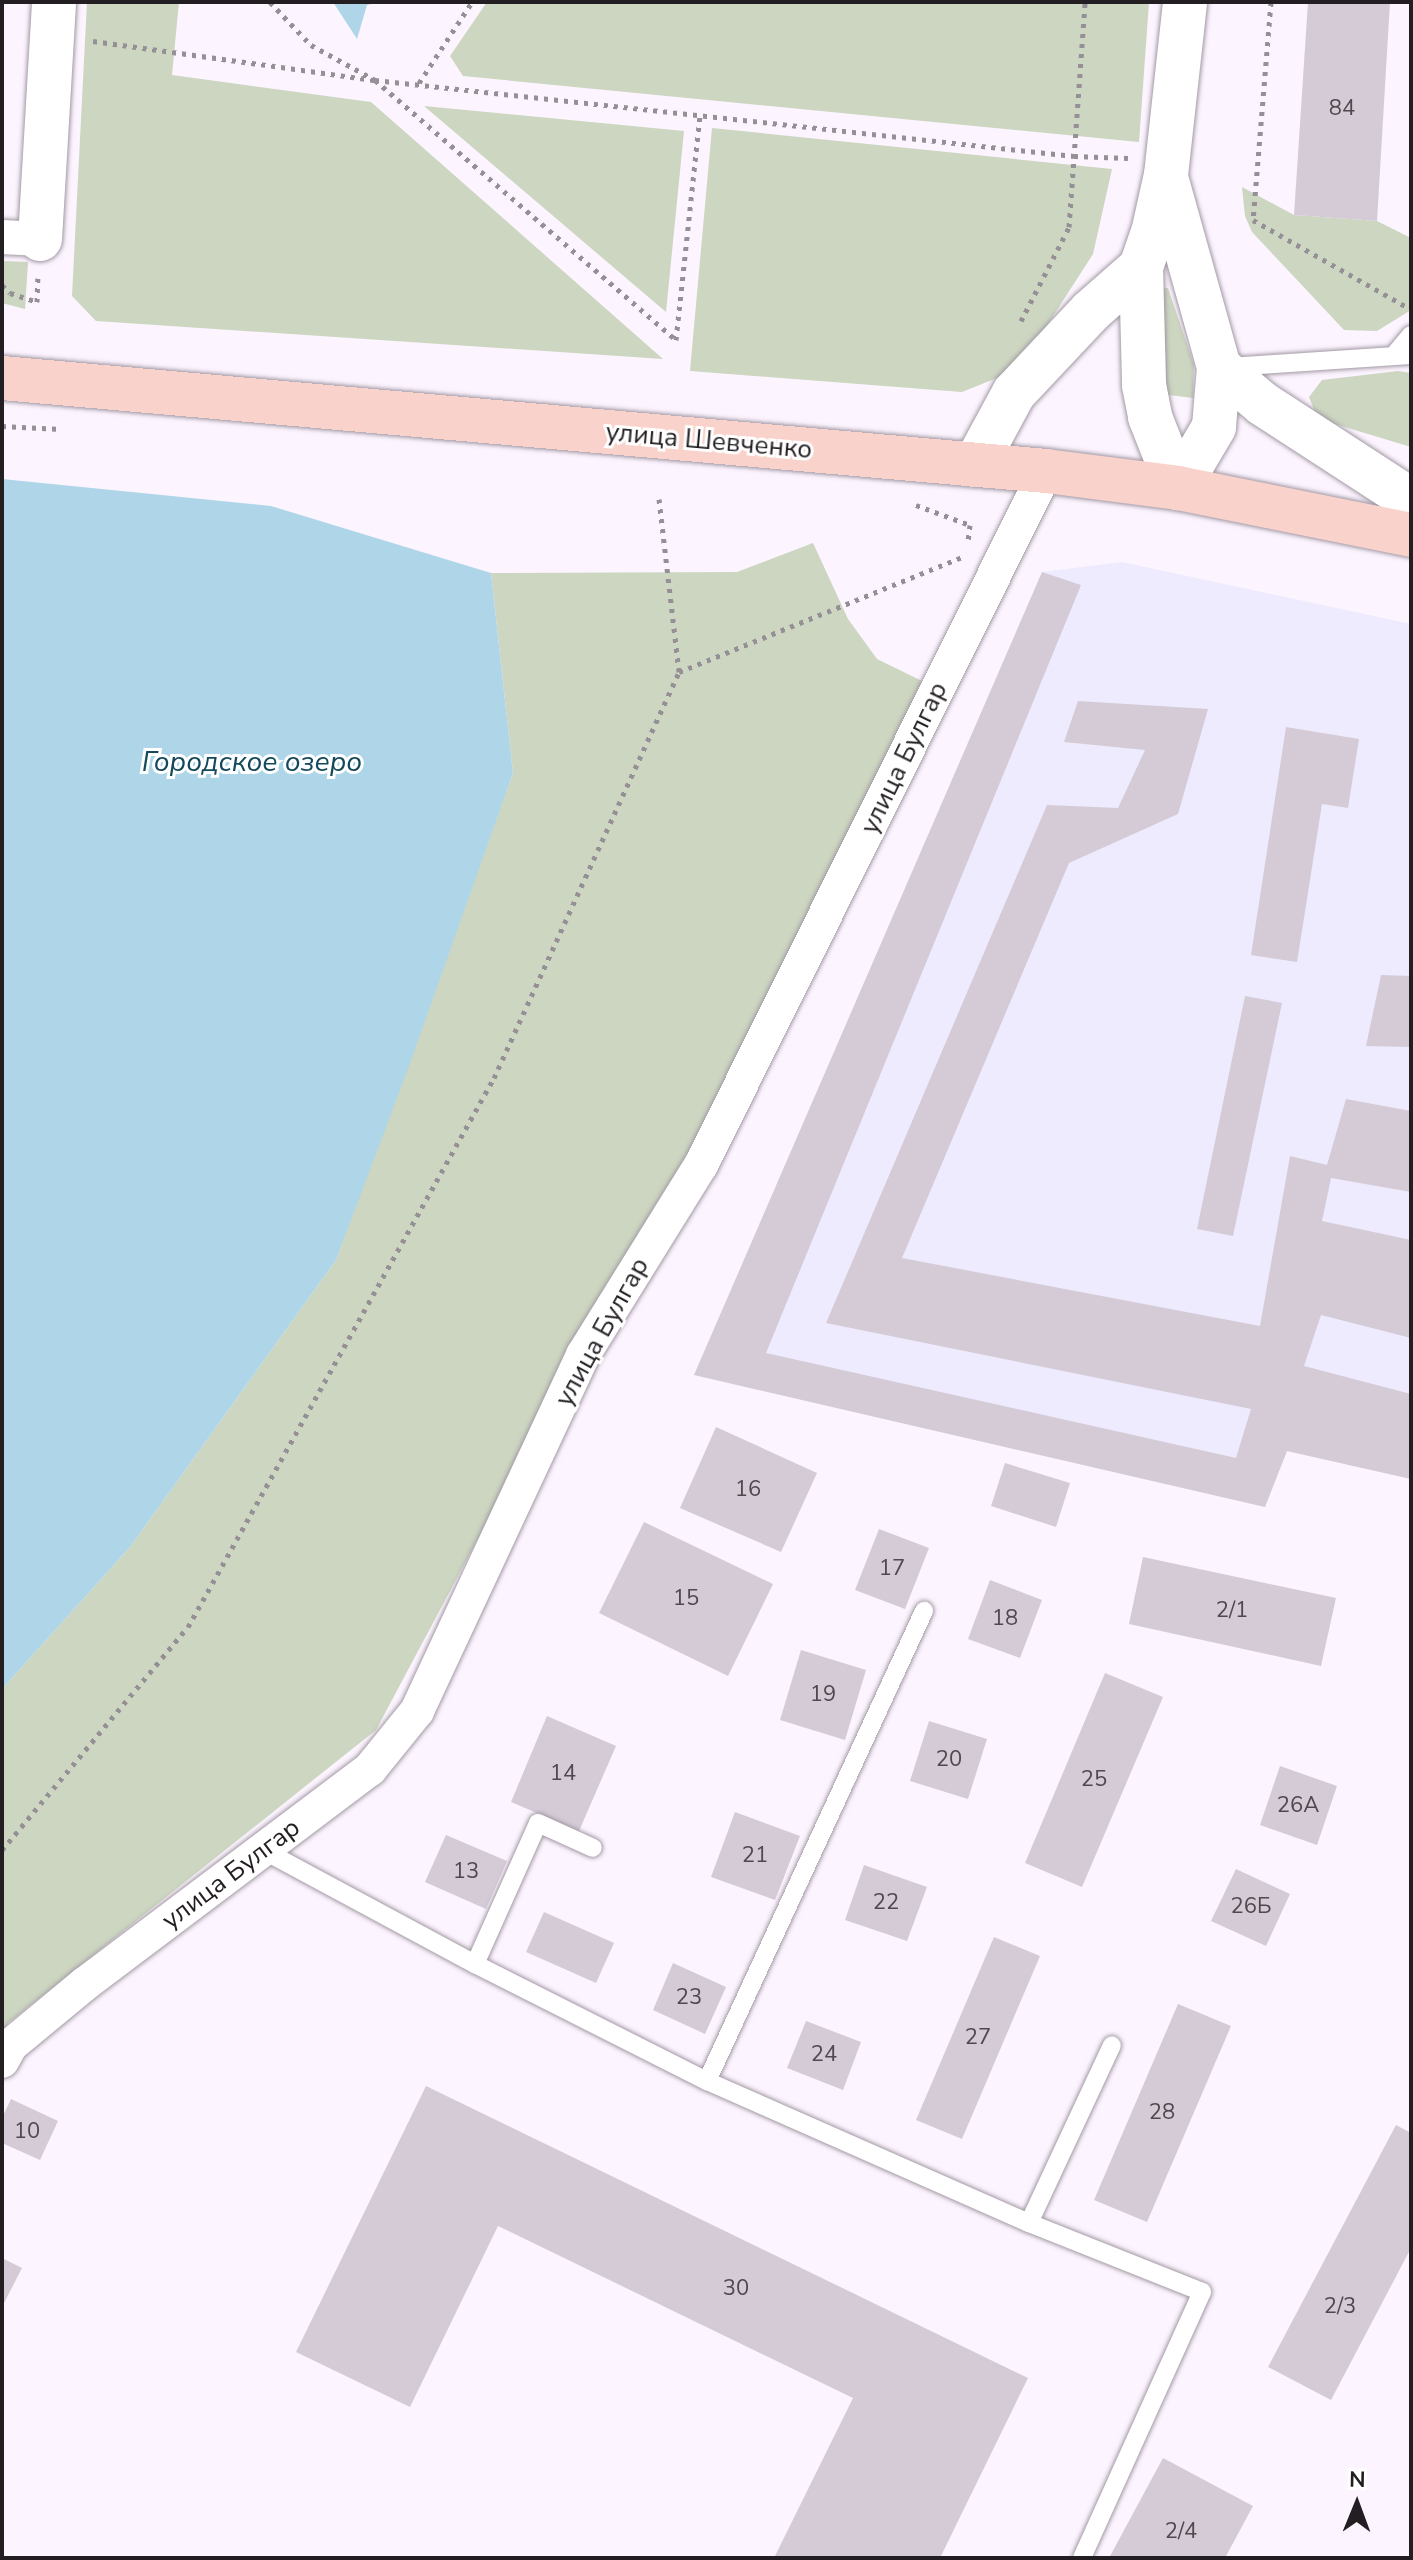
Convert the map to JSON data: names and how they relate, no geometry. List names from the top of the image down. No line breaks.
{"streets":{"main road":["улица Шевченко"],"street":["улица Булгар"]},"crossings":[["улица Шевченко","улица Булгар"]],"water":["Городское озеро"],"house_numbers":["84","16","17","15","2/1","18","19","20","14","25","26А","21","13","22","26Б","23","27","24","28","10","30","2/3","2/4"],"north":"top"}
